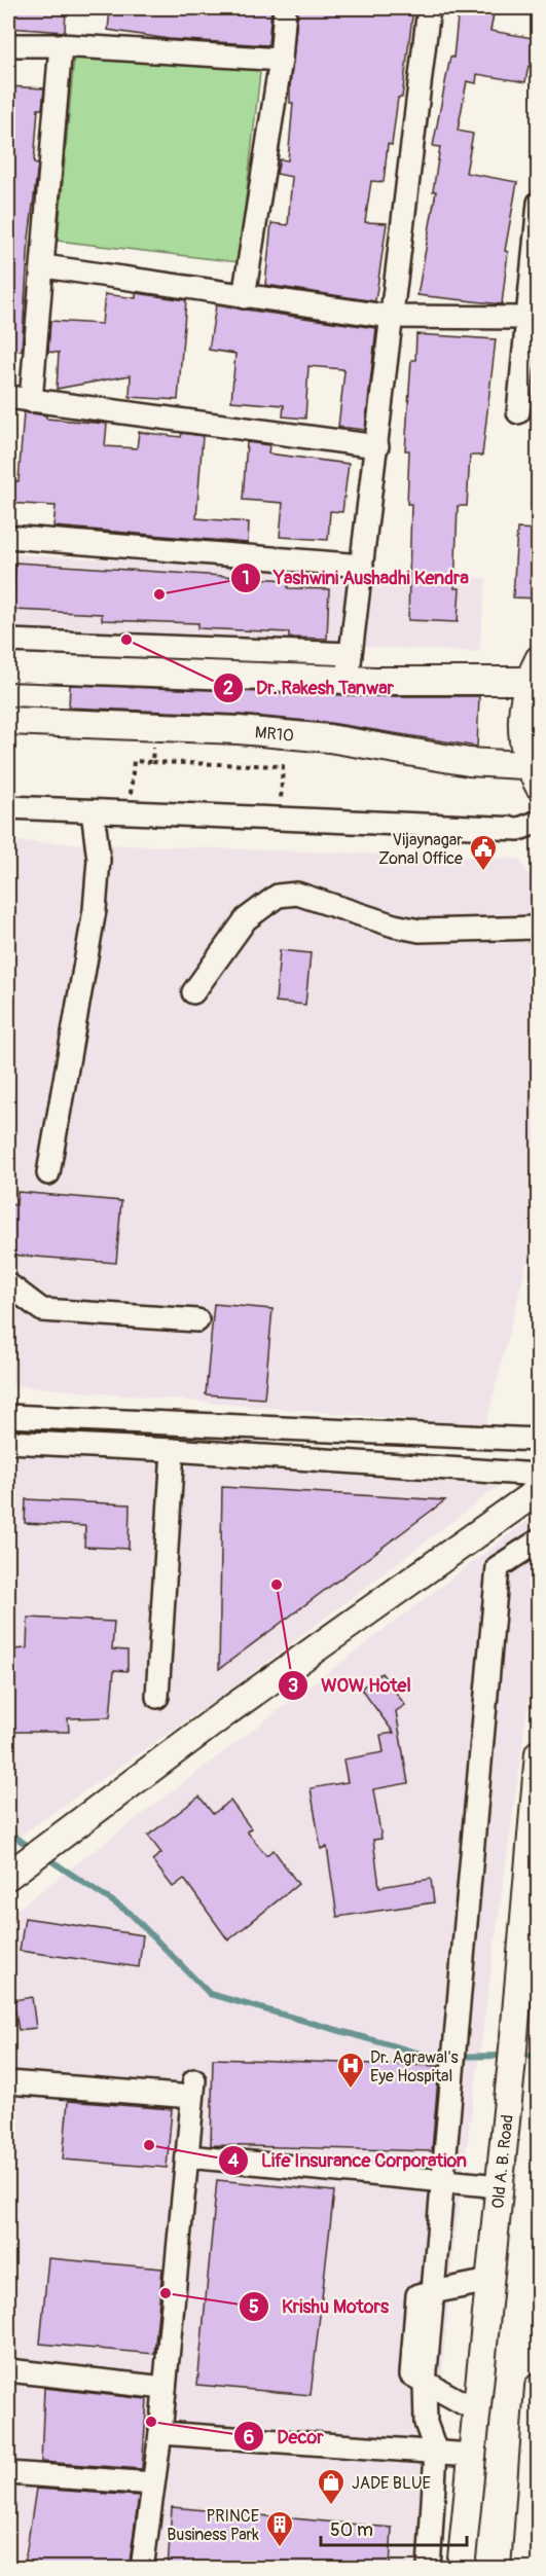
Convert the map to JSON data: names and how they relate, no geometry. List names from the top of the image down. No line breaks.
{"streets":{"main road":["MR10","Old A. B. Road"]},"places":{"other":["Yashwini Aushadhi Kendra","Dr. Rakesh Tanwar","WOW Hotel","Life Insurance Corporation","Krishu Motors","Decor"],"public building":["Vijaynagar Zonal Office"],"hospital":["Dr. Agrawal's Eye Hospital"],"shop":["JADE BLUE"],"building":["PRINCE Business Park"]},"scale_bar":"50 m"}
